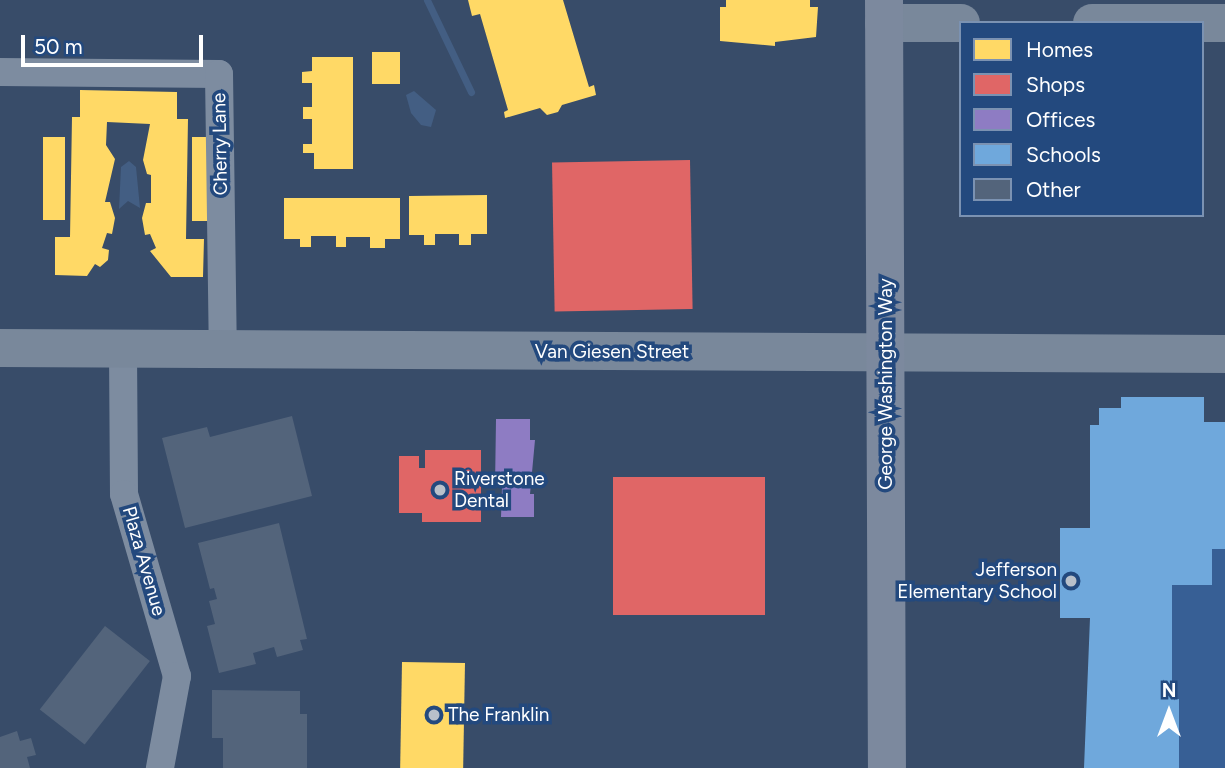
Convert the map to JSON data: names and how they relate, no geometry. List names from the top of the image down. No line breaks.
{"streets":{"main road":["Van Giesen Street","George Washington Way"],"street":["Cherry Lane","Plaza Avenue"]},"crossings":[["Cherry Lane","Van Giesen Street"],["Van Giesen Street","George Washington Way"],["Van Giesen Street","Plaza Avenue"]],"places":["Riverstone Dental","Jefferson Elementary School","The Franklin"],"legend":["Homes","Shops","Offices","Schools","Other"],"scale_bar":"50 m","north":"top"}
